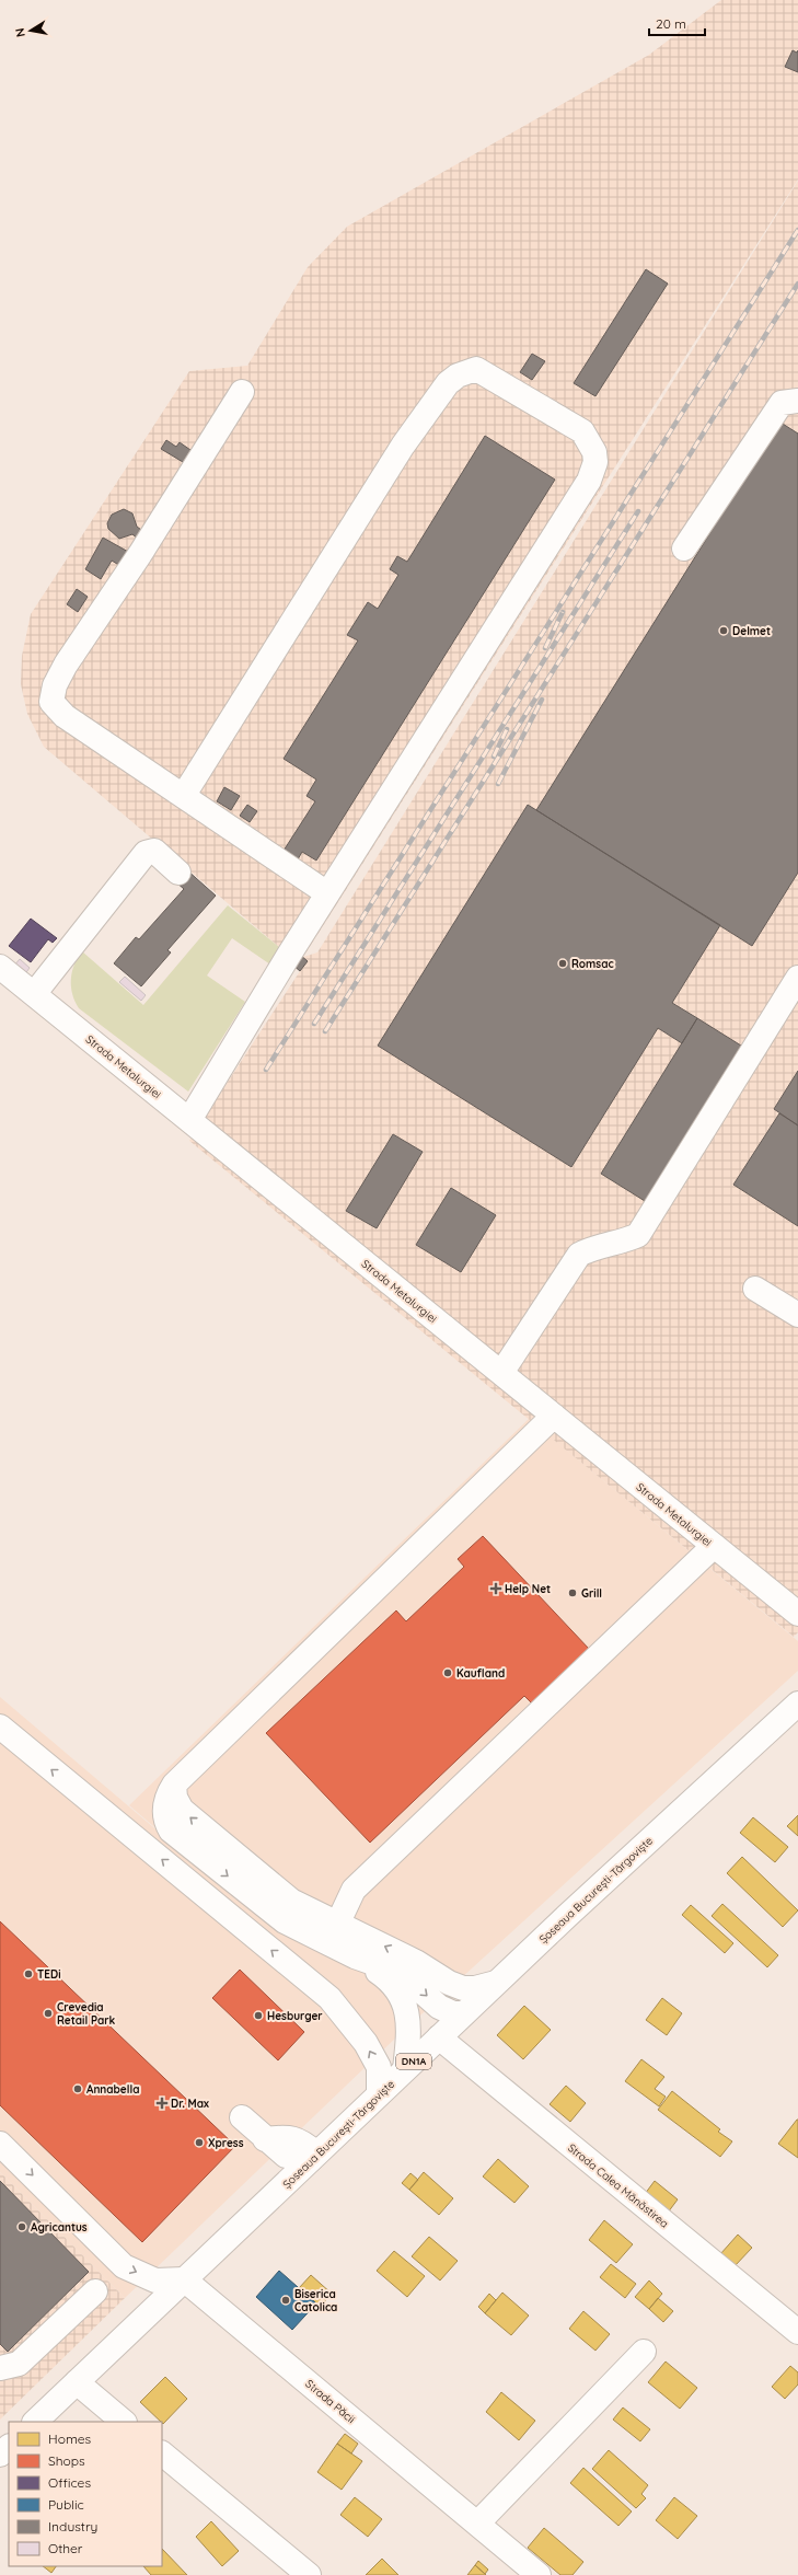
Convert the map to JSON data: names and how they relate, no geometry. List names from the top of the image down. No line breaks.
{"streets":{"street":["Strada Metalurgiei","Șoseaua București-Târgoviște","DN1A","Strada Calea Mănăstirea","Strada Păcii"]},"crossings":[["Șoseaua București-Târgoviște","Strada Calea Mănăstirea"],["Șoseaua București-Târgoviște","Strada Păcii"]],"places":{"other":["Delmet","Romsac","Grill","Kaufland","TEDi","Crevedia Retail Park","Hesburger","Annabella","Xpress","Agricantus","Biserica Catolica"],"health":["Help Net","Dr. Max"]},"legend":["Homes","Shops","Offices","Public","Industry","Other"],"scale_bar":"20 m","north":"left"}
